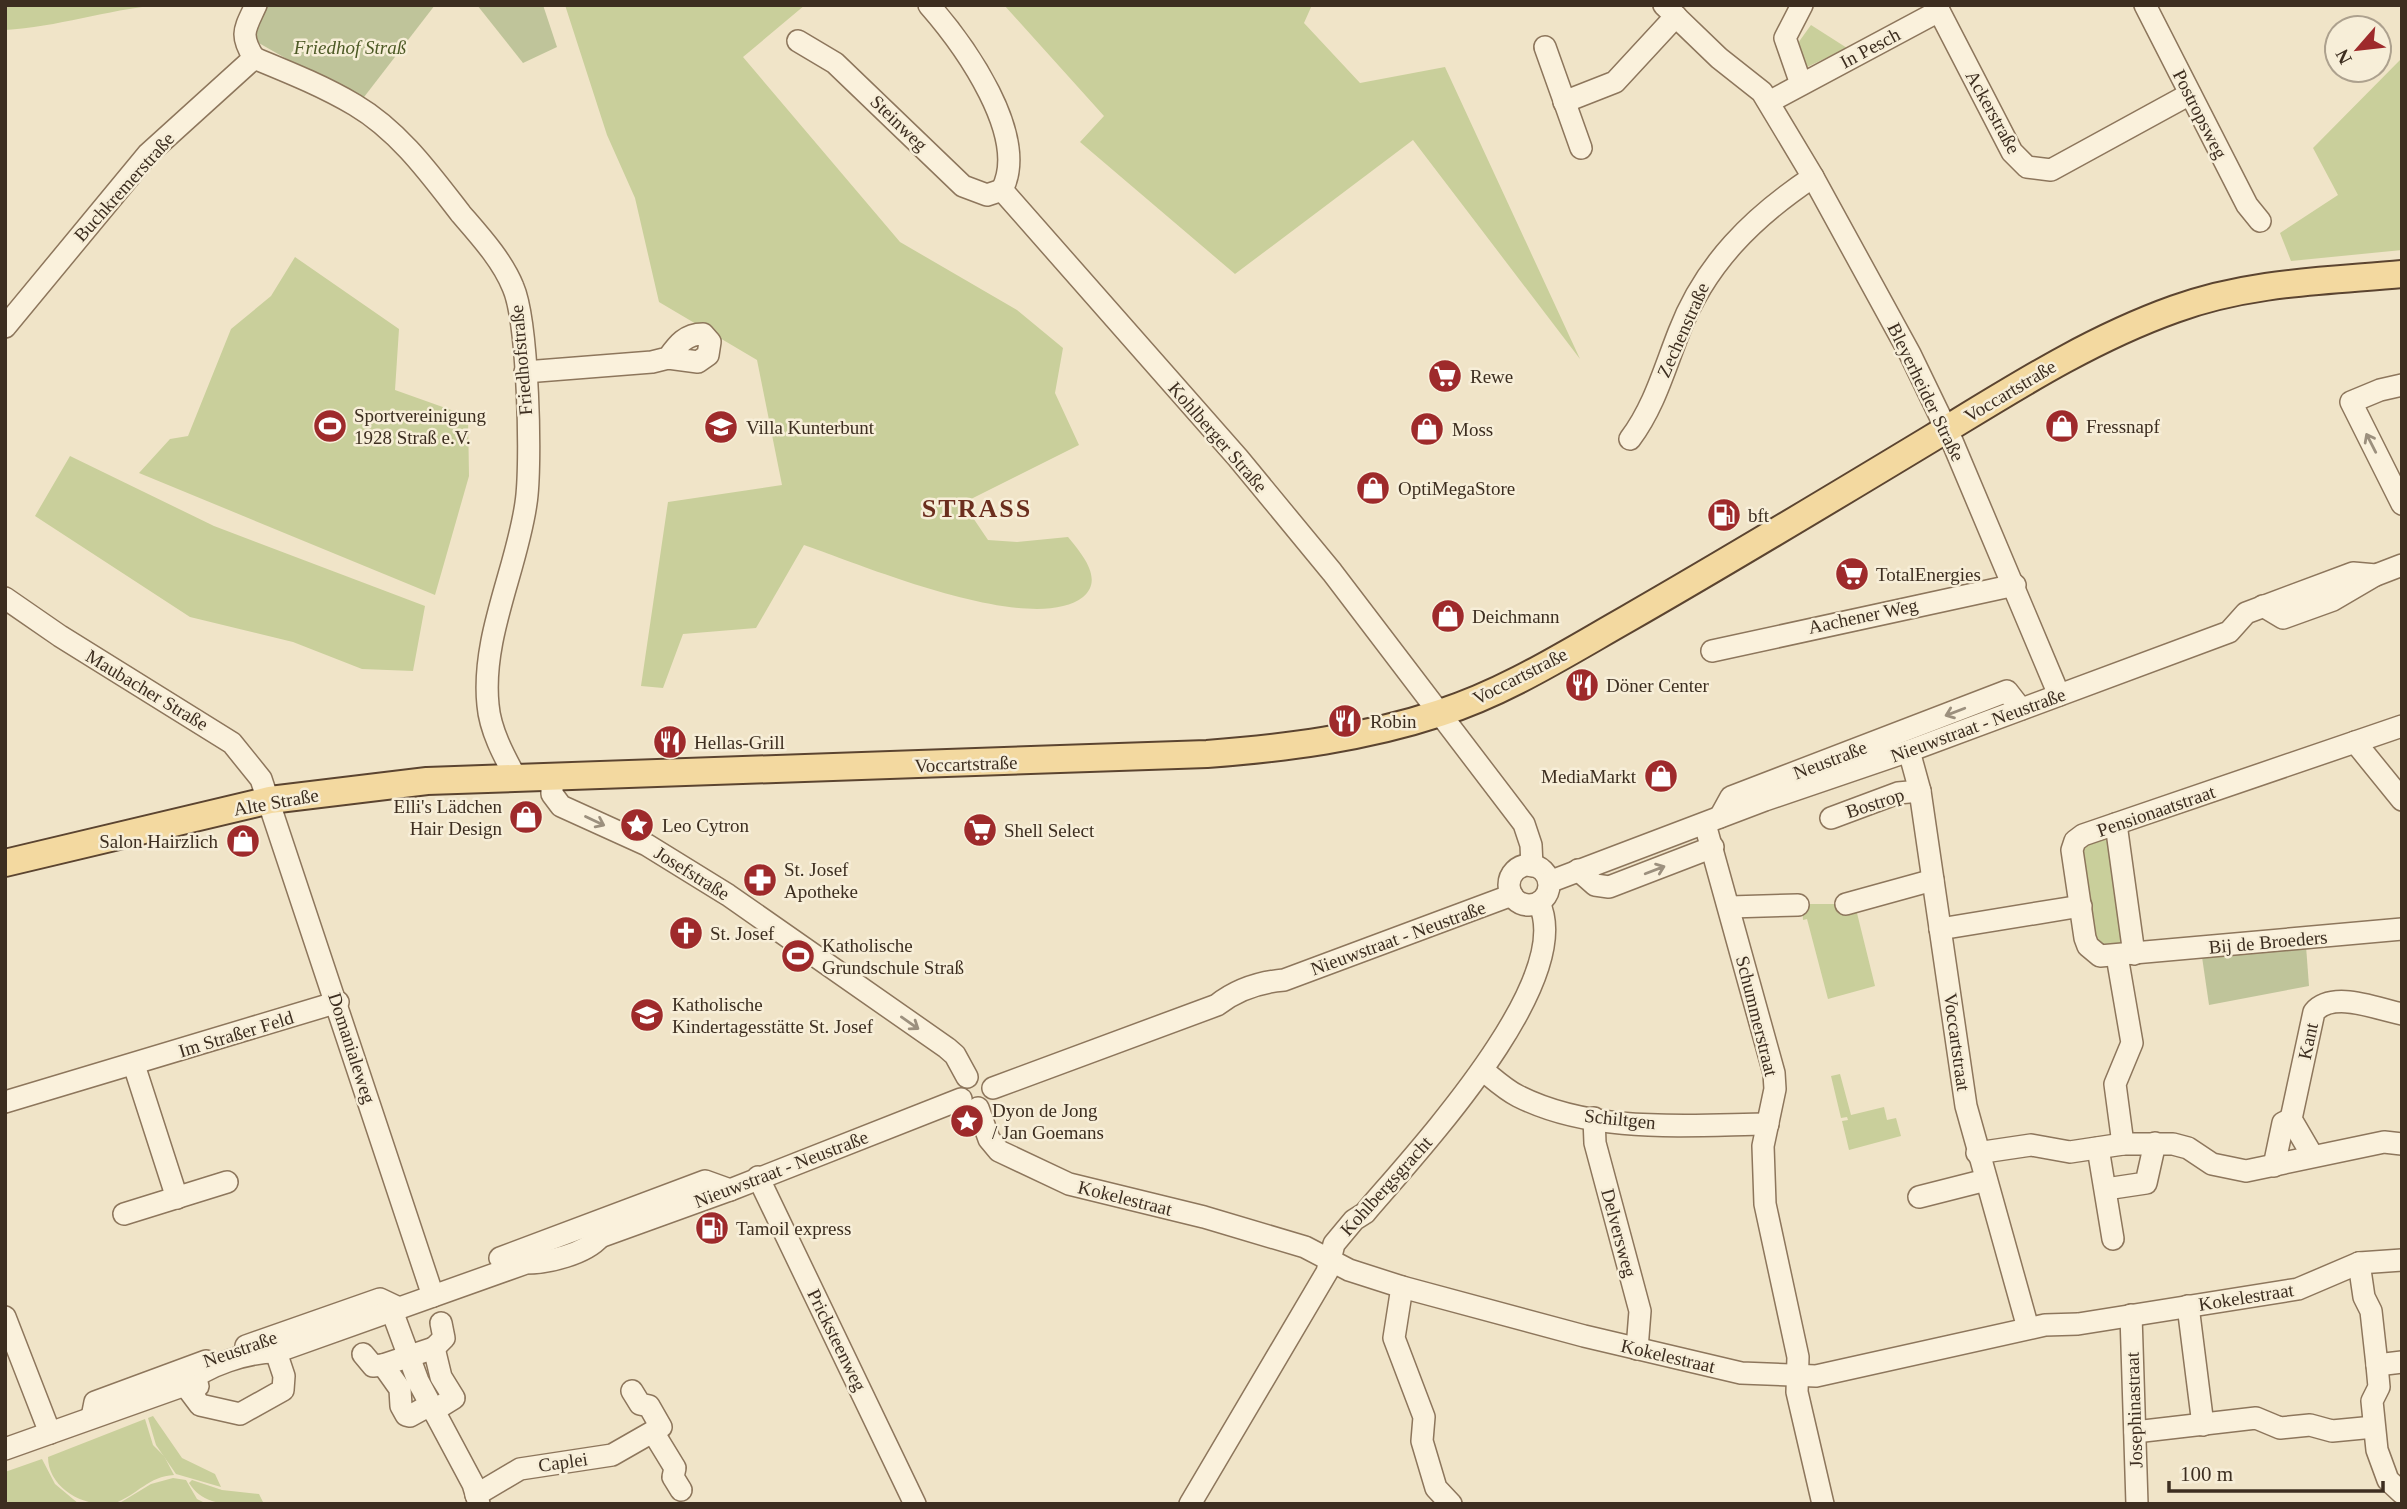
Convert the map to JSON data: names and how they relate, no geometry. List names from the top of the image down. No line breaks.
{"streets":{"main road":["Voccartstraße","Alte Straße"],"street":["In Pesch","Ackerstraße","Postropsweg","Steinweg","Buchkremerstraße","Zechenstraße","Friedhofstraße","Bleyerheider Straße","Kohlberger Straße","Aachener Weg","Maubacher Straße","Nieuwstraat - Neustraße","Neustraße","Bostrop","Pensionaatstraat","Josefstraße","Bij de Broeders","Schummerstraat","Im Straßer Feld","Kant","Voccartstraat","Domanialeweg","Schiltgen","Kohlbergsgracht","Kokelestraat","Delversweg","Pricksteenweg","Josephinastraat","Caplei"]},"crossings":[["In Pesch","Ackerstraße"],["In Pesch","Bleyerheider Straße"],["Ackerstraße","Postropsweg"],["Steinweg","Kohlberger Straße"],["Buchkremerstraße","Friedhofstraße"],["Zechenstraße","Bleyerheider Straße"],["Friedhofstraße","Alte Straße"],["Voccartstraße","Bleyerheider Straße"],["Voccartstraße","Kohlberger Straße"],["Voccartstraße","Alte Straße"],["Voccartstraße","Josefstraße"],["Bleyerheider Straße","Aachener Weg"],["Bleyerheider Straße","Nieuwstraat - Neustraße"],["Kohlberger Straße","Nieuwstraat - Neustraße"],["Kohlberger Straße","Kohlbergsgracht"],["Maubacher Straße","Alte Straße"],["Maubacher Straße","Domanialeweg"],["Nieuwstraat - Neustraße","Neustraße"],["Nieuwstraat - Neustraße","Josefstraße"],["Nieuwstraat - Neustraße","Schummerstraat"],["Nieuwstraat - Neustraße","Voccartstraat"],["Nieuwstraat - Neustraße","Kohlbergsgracht"],["Nieuwstraat - Neustraße","Kokelestraat"],["Nieuwstraat - Neustraße","Pricksteenweg"],["Neustraße","Schummerstraat"],["Alte Straße","Josefstraße"],["Alte Straße","Domanialeweg"],["Bostrop","Voccartstraat"],["Josefstraße","Kokelestraat"],["Schummerstraat","Schiltgen"],["Schummerstraat","Kokelestraat"],["Im Straßer Feld","Domanialeweg"],["Voccartstraat","Kokelestraat"],["Schiltgen","Kohlbergsgracht"],["Schiltgen","Delversweg"],["Kohlbergsgracht","Kokelestraat"],["Kokelestraat","Delversweg"],["Kokelestraat","Josephinastraat"]],"one_way":["Neustraße","Josefstraße"],"districts":["STRASS"],"parks":["Friedhof Straß"],"places":{"supermarket":["Rewe","TotalEnergies","Shell Select"],"sports":["Sportvereinigung 1928 Straß e.V.","Katholische Grundschule Straß"],"shop":["Fressnapf","Moss","OptiMegaStore","Deichmann","MediaMarkt","Elli's Lädchen Hair Design","Salon Hairzlich"],"school or university":["Villa Kunterbunt","Katholische Kindertagesstätte St. Josef"],"fuel station":["bft","Tamoil express"],"restaurant":["Döner Center","Robin","Hellas-Grill"],"place":["Leo Cytron","Dyon de Jong / Jan Goemans"],"pharmacy":["St. Josef Apotheke"],"church":["St. Josef"]},"scale_bar":"100 m","north":"bottom left"}
